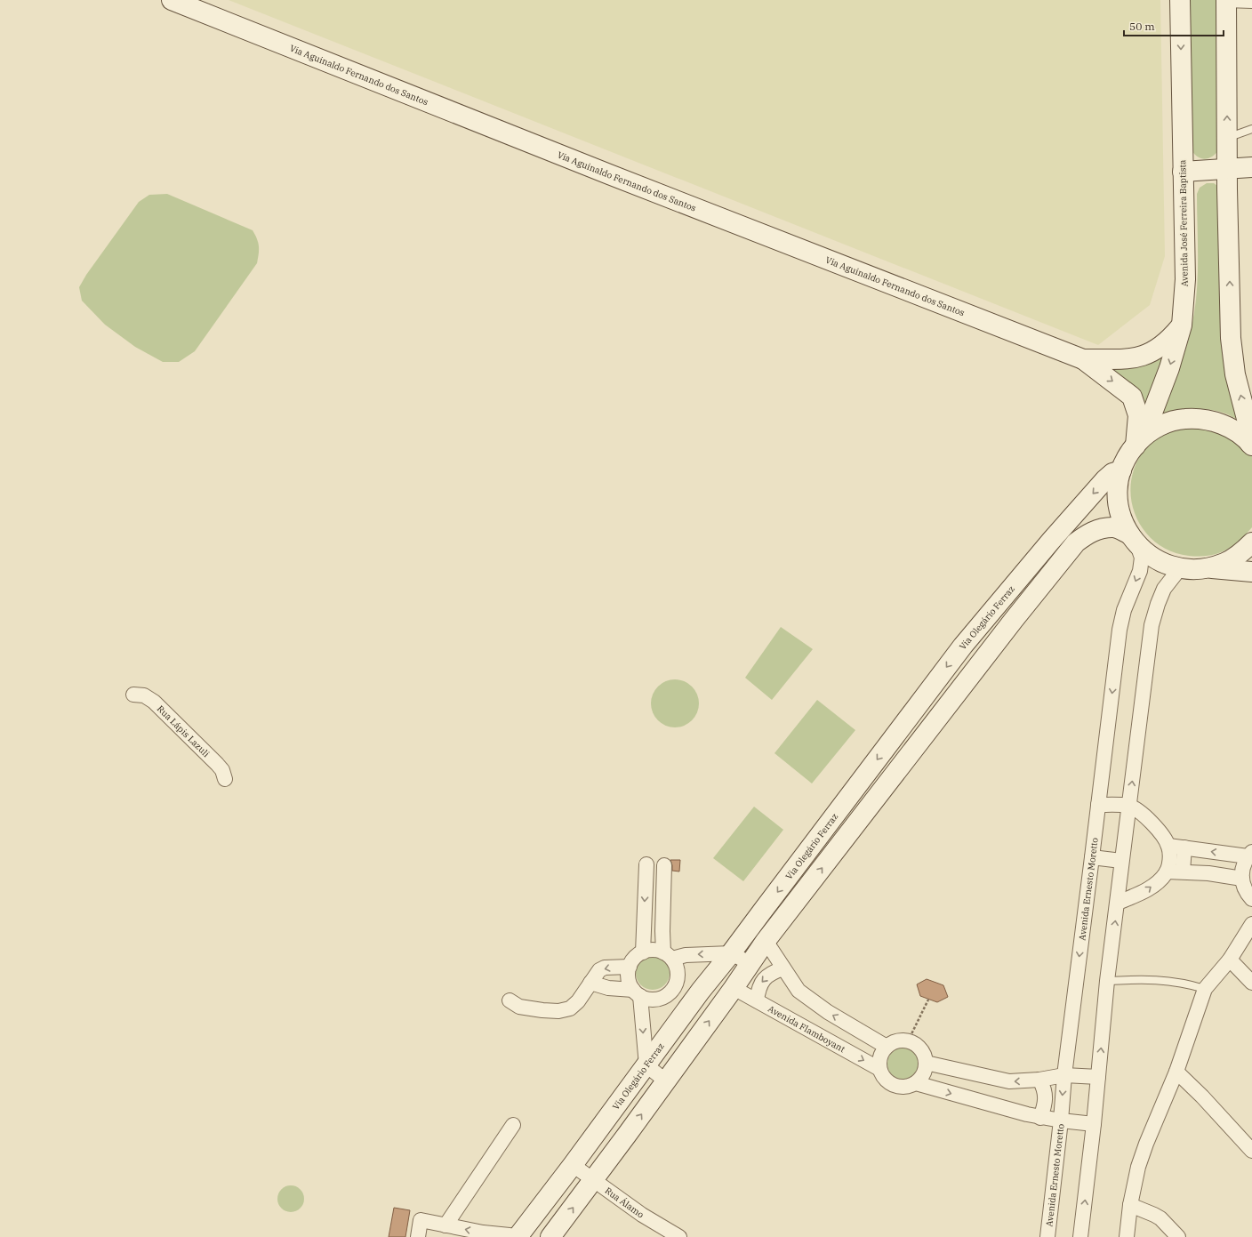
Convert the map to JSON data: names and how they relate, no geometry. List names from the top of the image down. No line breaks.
{"streets":{"main road":["Via Aguinaldo Fernando dos Santos","Avenida José Ferreira Baptista","Via Olegário Ferraz"],"street":["Rua Lápis Lazuli","Avenida Ernesto Moretto","Avenida Flamboyant","Rua Álamo"]},"crossings":[["Via Aguinaldo Fernando dos Santos","Avenida José Ferreira Baptista"],["Via Olegário Ferraz","Rua Álamo"]],"scale_bar":"50 m"}
